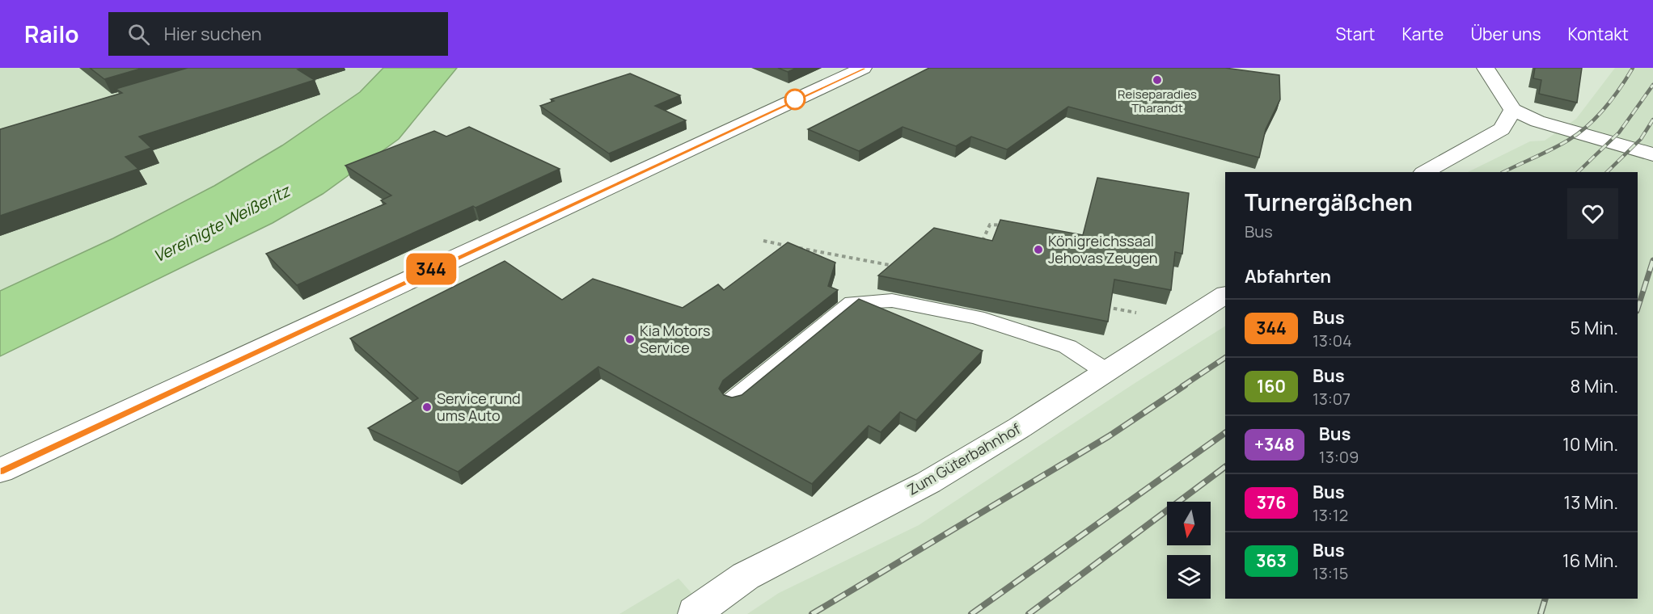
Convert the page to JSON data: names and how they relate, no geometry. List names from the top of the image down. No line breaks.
{"streets":{"street":["Zum Güterbahnhof"]},"water":["Vereinigte Weißeritz"],"places":["Reiseparadies Tharandt","Königreichssaal Jehovas Zeugen","Kia Motors Service","Service rund ums Auto"],"lines":["bus line 344"],"north":"bottom","page":{"header":"Railo","search":"Hier suchen","nav":["Start","Karte","Über uns","Kontakt"],"on_map":"344","heading":[["Turnergäßchen","Bus"],"Abfahrten"],"list":[{"mark":"344","name":"Bus","note":"13:04","value":"5 Min."},{"mark":"160","name":"Bus","note":"13:07","value":"8 Min."},{"mark":"+348","name":"Bus","note":"13:09","value":"10 Min."},{"mark":"376","name":"Bus","note":"13:12","value":"13 Min."},{"mark":"363","name":"Bus","note":"13:15","value":"16 Min."}]}}
